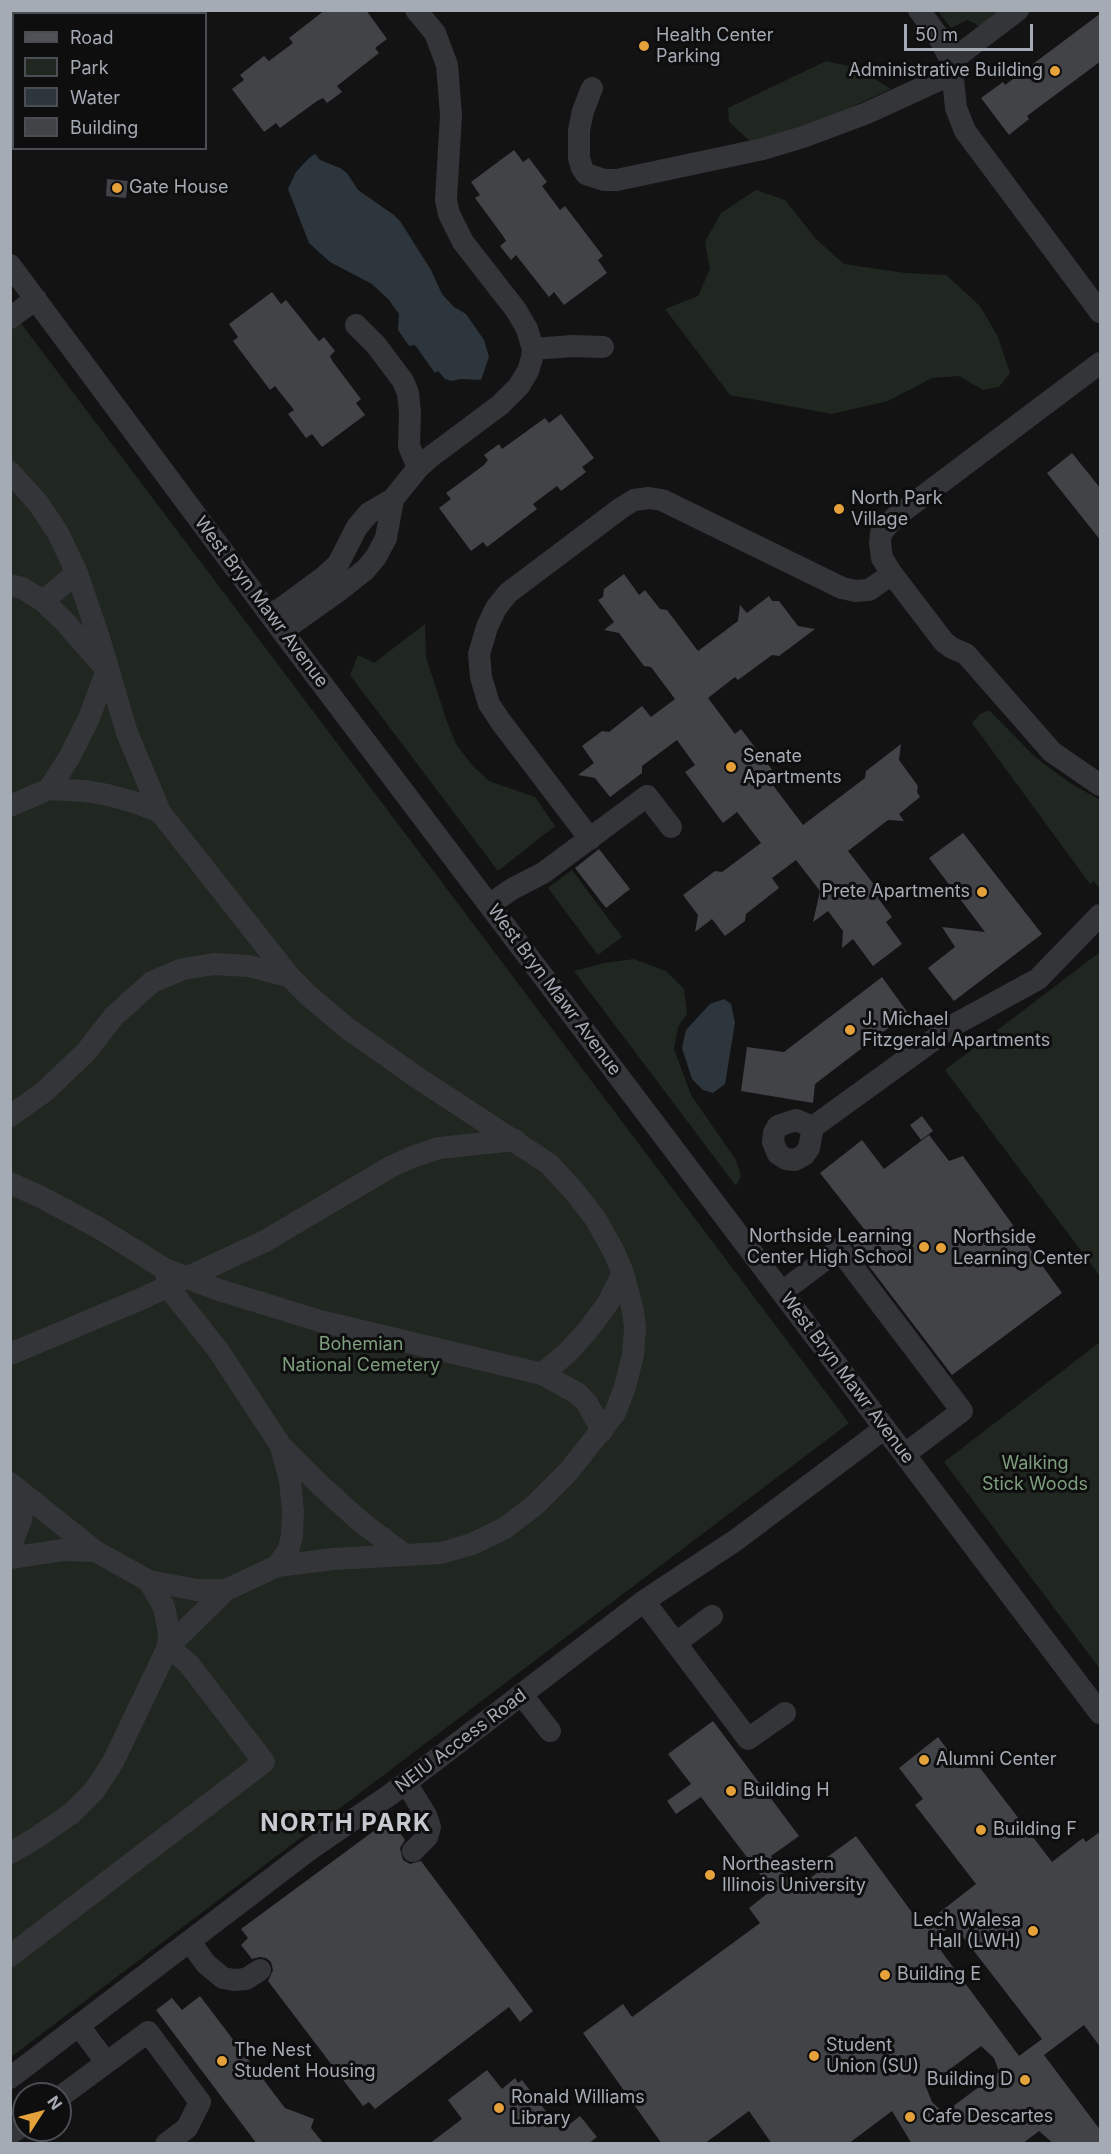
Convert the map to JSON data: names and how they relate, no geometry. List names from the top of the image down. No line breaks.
{"streets":{"street":["West Bryn Mawr Avenue","NEIU Access Road"]},"crossings":[["West Bryn Mawr Avenue","NEIU Access Road"]],"districts":["NORTH PARK"],"parks":["Bohemian National Cemetery","Walking Stick Woods"],"places":["Health Center Parking","Administrative Building","Gate House","North Park Village","Senate Apartments","Prete Apartments","J. Michael Fitzgerald Apartments","Northside Learning Center High School","Northside Learning Center","Alumni Center","Building H","Building F","Northeastern Illinois University","Lech Walesa Hall (LWH)","Building E","Student Union (SU)","The Nest Student Housing","Building D","Ronald Williams Library","Cafe Descartes"],"legend":["Road","Park","Water","Building"],"scale_bar":"50 m","north":"top right"}
